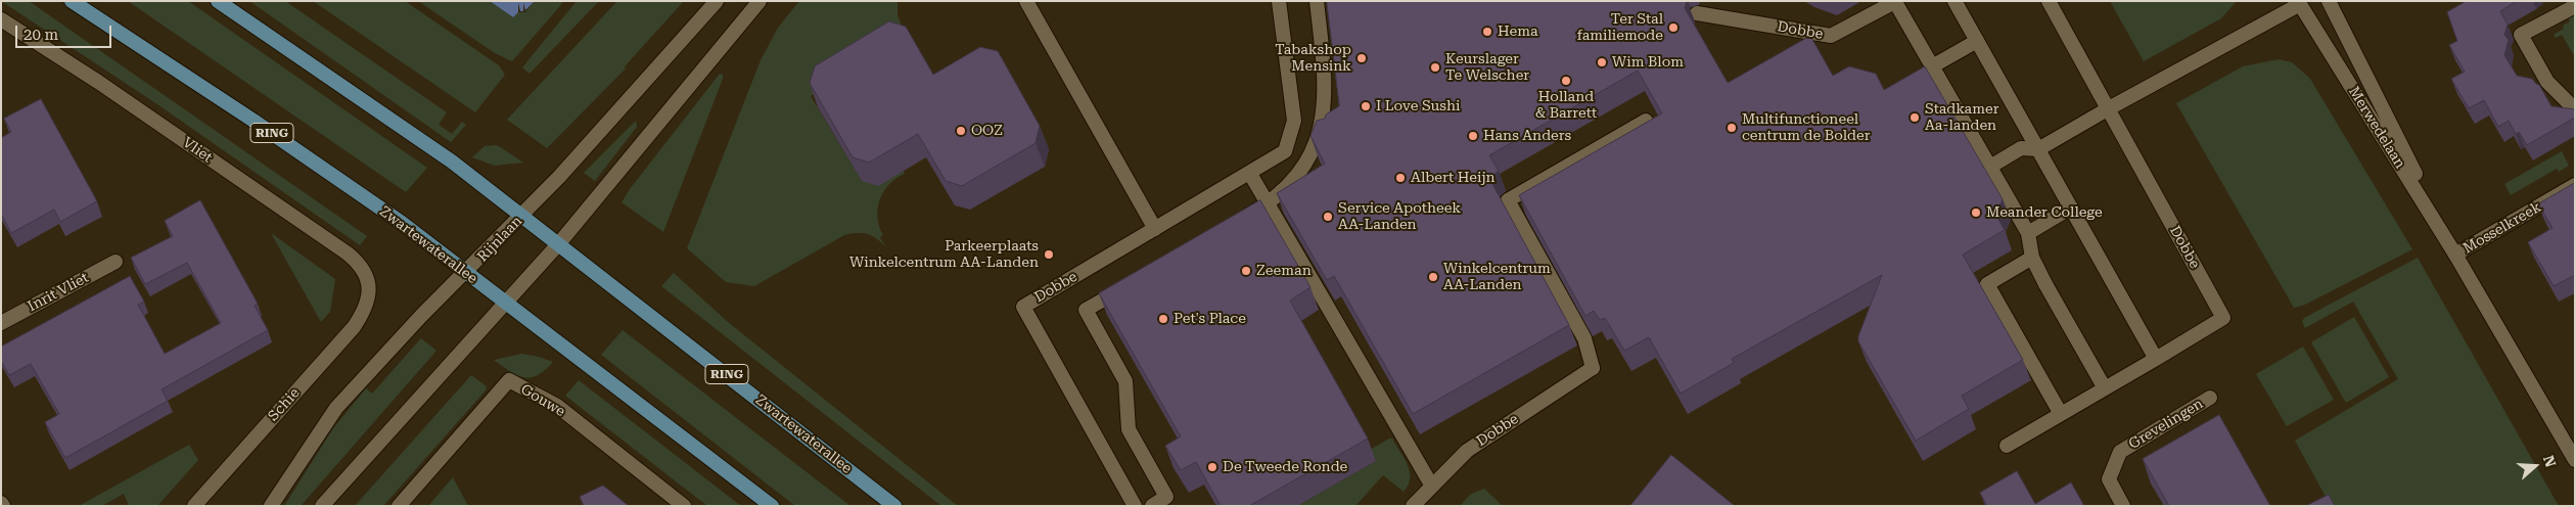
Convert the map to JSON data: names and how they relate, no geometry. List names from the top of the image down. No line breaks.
{"streets":{"main road":["RING","Zwartewaterallee"],"street":["Dobbe","Merwedelaan","Vliet","Mosselkreek","Rijnlaan","Inrit Vliet","Gouwe","Schie","Grevelingen"]},"crossings":[["Merwedelaan","Mosselkreek"],["Vliet","Schie"],["Rijnlaan","Zwartewaterallee"]],"places":["Ter Stal familiemode","Hema","Tabakshop Mensink","Wim Blom","Keurslager Te Welscher","Holland & Barrett","I Love Sushi","Stadkamer Aa-landen","Multifunctioneel centrum de Bolder","OOZ","Hans Anders","Albert Heijn","Meander College","Service Apotheek AA-Landen","Parkeerplaats Winkelcentrum AA-Landen","Zeeman","Winkelcentrum AA-Landen","Pet's Place","De Tweede Ronde"],"scale_bar":"20 m","north":"right"}
